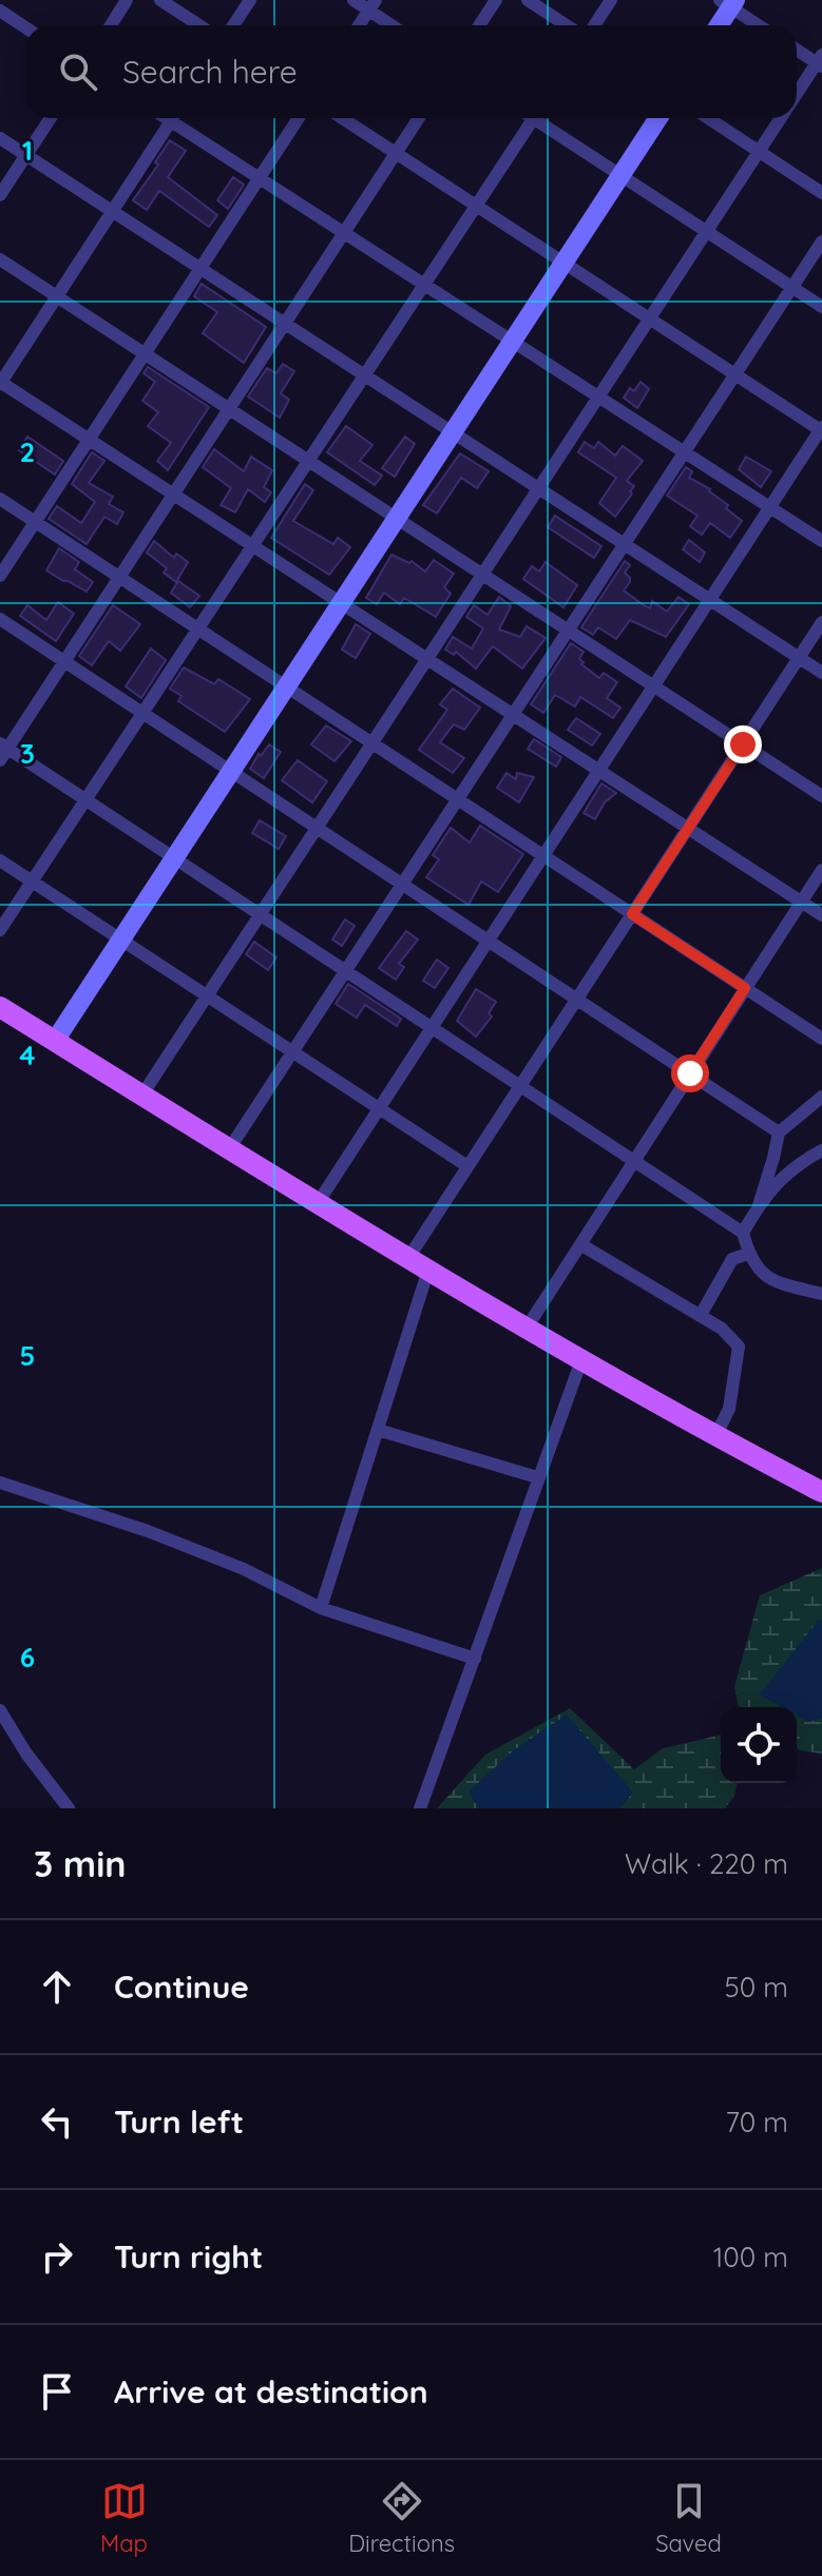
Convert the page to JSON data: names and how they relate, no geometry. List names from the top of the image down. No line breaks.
{"page":{"search":"Search here","heading":["3 min","Walk · 220 m"],"list":[["Continue","50 m"],["Turn left","70 m"],["Turn right","100 m"],"Arrive at destination"],"nav":["Map","Directions","Saved"]},"grid":{"rows":["1","2","3","4","5","6"]}}
